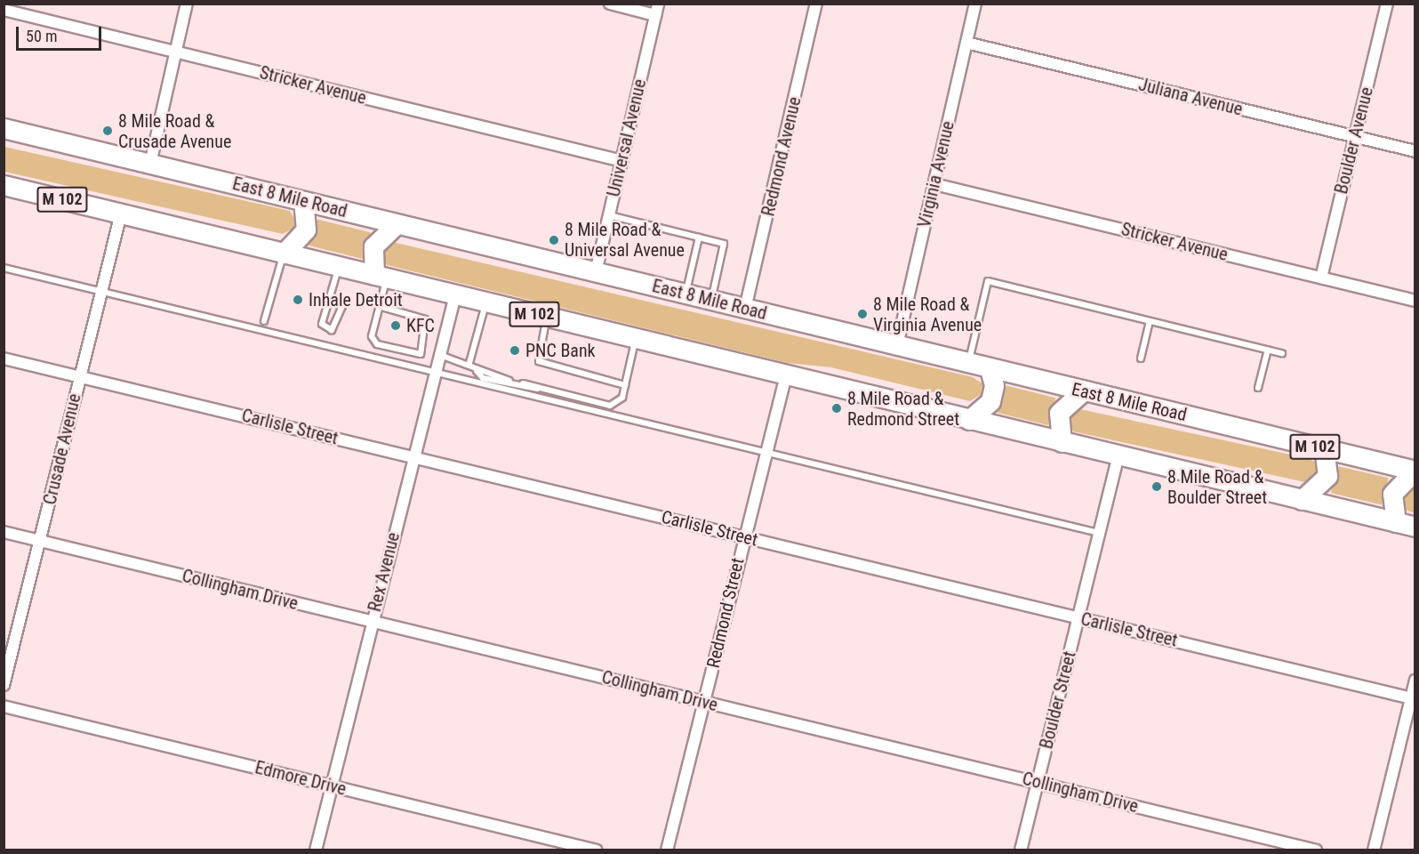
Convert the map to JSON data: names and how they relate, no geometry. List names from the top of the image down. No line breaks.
{"streets":{"highway":["East 8 Mile Road","M 102"],"street":["Stricker Avenue","Juliana Avenue","Universal Avenue","Boulder Avenue","Redmond Avenue","Virginia Avenue","Carlisle Street","Crusade Avenue","Rex Avenue","Collingham Drive","Redmond Street","Boulder Street","Edmore Drive"]},"crossings":[["Stricker Avenue","Universal Avenue"],["Stricker Avenue","Boulder Avenue"],["Stricker Avenue","Virginia Avenue"],["Juliana Avenue","Boulder Avenue"],["Juliana Avenue","Virginia Avenue"],["Universal Avenue","East 8 Mile Road"],["Redmond Avenue","East 8 Mile Road"],["Virginia Avenue","East 8 Mile Road"],["M 102","Crusade Avenue"],["M 102","Rex Avenue"],["M 102","Redmond Street"],["M 102","Boulder Street"],["Carlisle Street","Crusade Avenue"],["Carlisle Street","Rex Avenue"],["Carlisle Street","Redmond Street"],["Carlisle Street","Boulder Street"],["Crusade Avenue","Collingham Drive"],["Rex Avenue","Collingham Drive"],["Rex Avenue","Edmore Drive"],["Collingham Drive","Redmond Street"],["Collingham Drive","Boulder Street"]],"places":["8 Mile Road & Crusade Avenue","8 Mile Road & Universal Avenue","Inhale Detroit","8 Mile Road & Virginia Avenue","KFC","PNC Bank","8 Mile Road & Redmond Street","8 Mile Road & Boulder Street"],"scale_bar":"50 m"}
